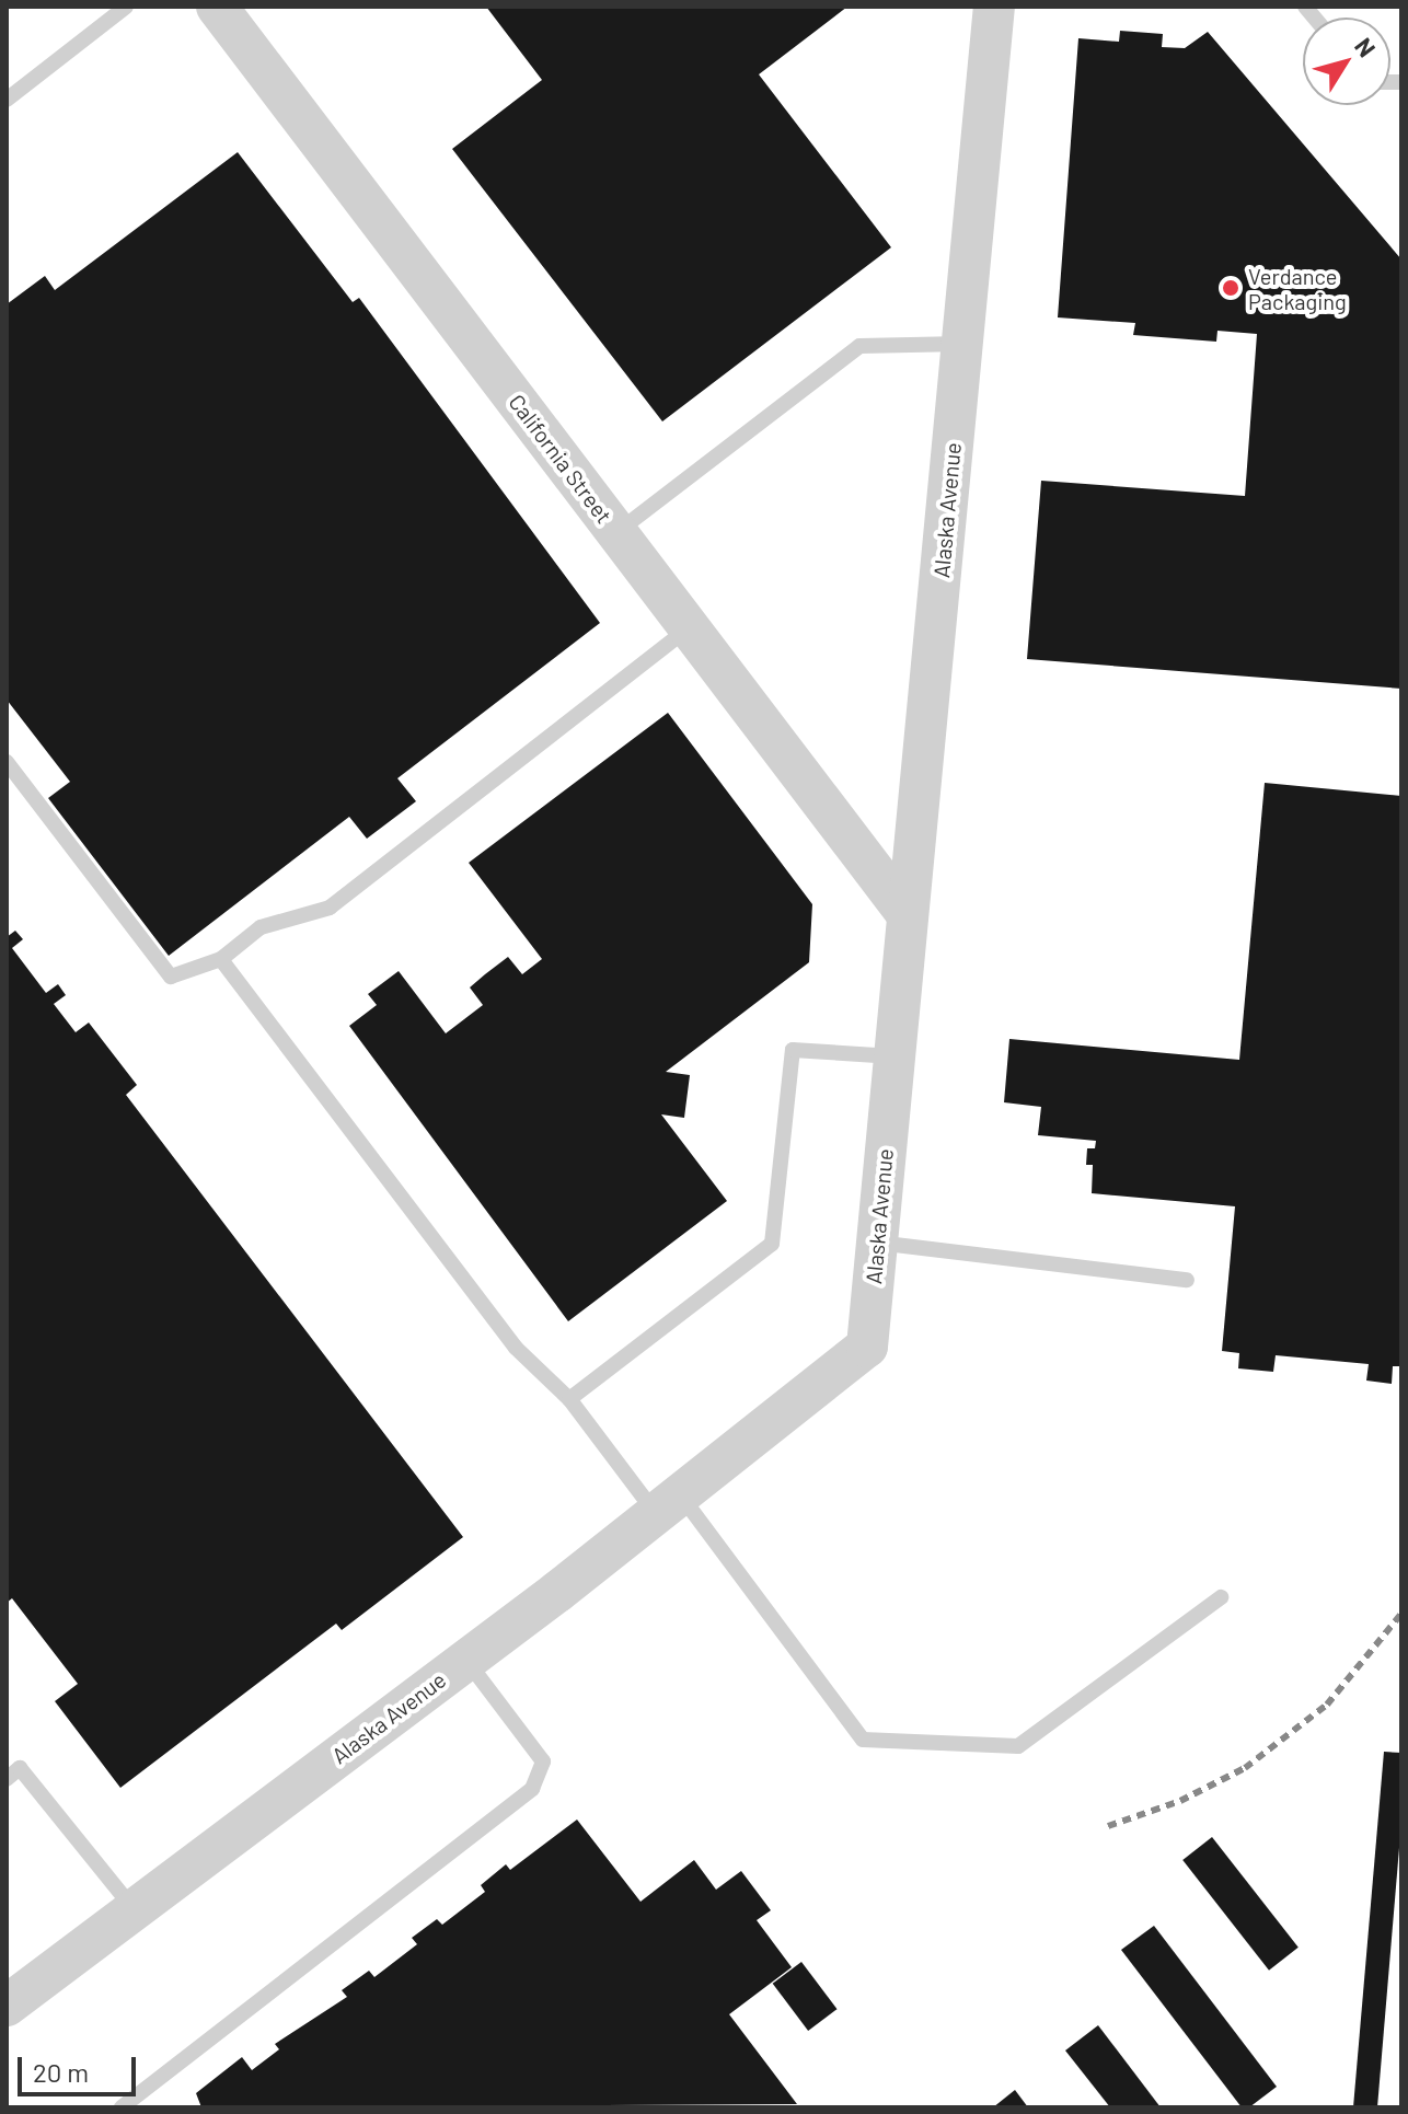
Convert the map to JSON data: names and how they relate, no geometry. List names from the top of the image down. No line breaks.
{"streets":{"street":["California Street","Alaska Avenue"]},"crossings":[["California Street","Alaska Avenue"]],"places":["Verdance Packaging"],"scale_bar":"20 m","north":"top right"}
